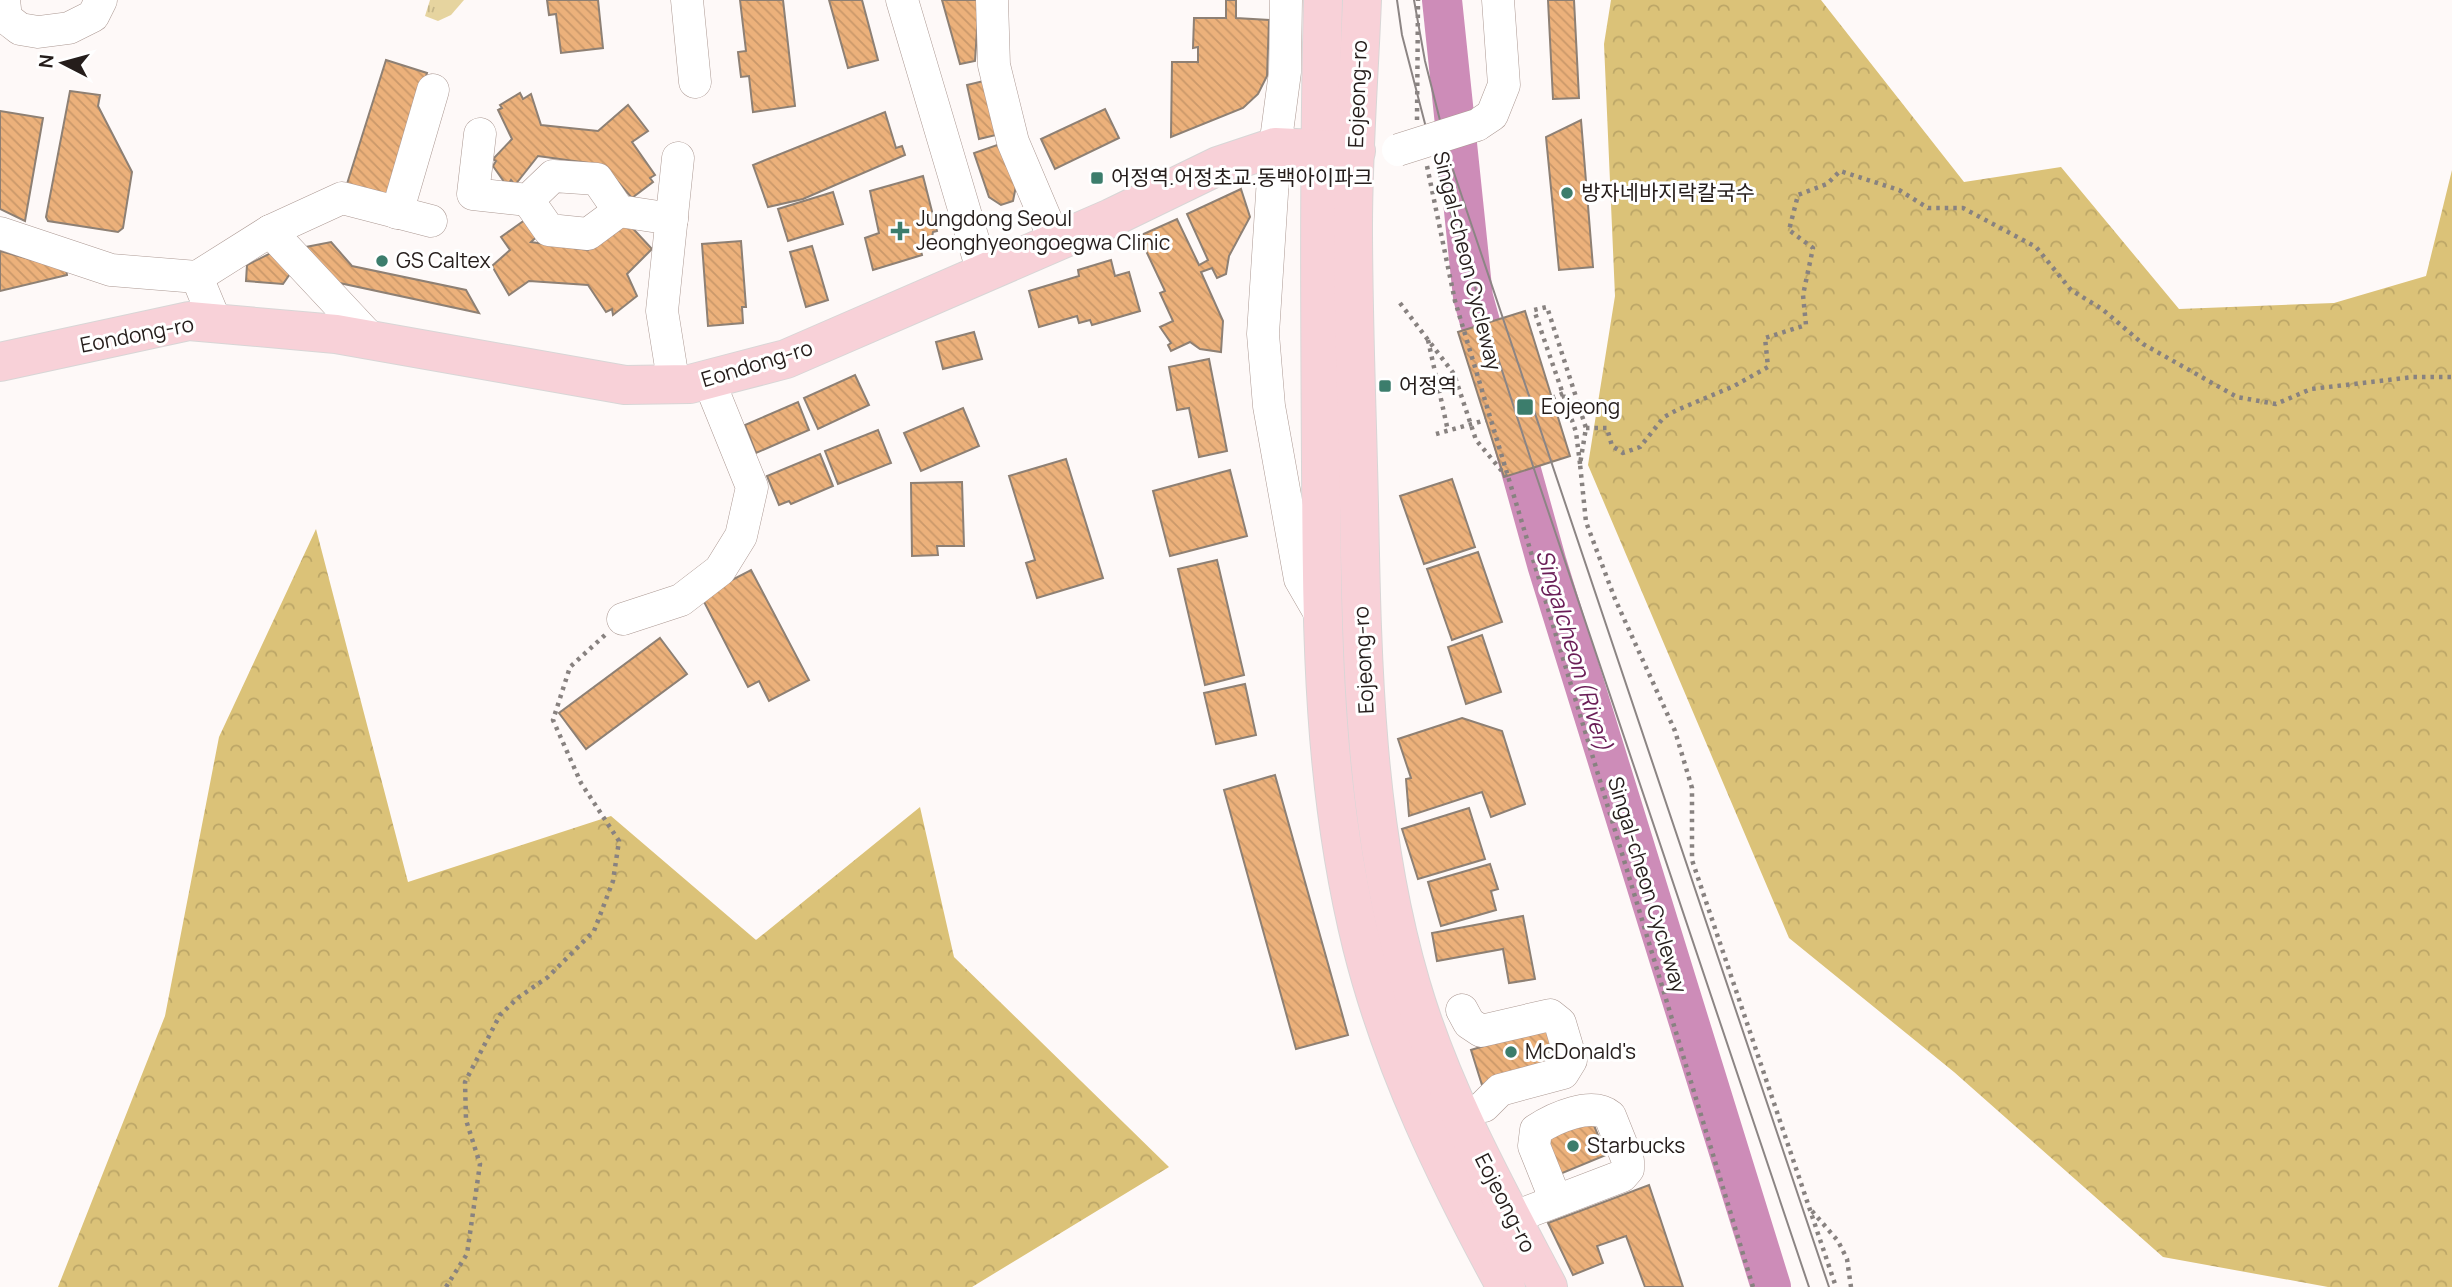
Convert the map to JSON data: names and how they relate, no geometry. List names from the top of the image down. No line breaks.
{"streets":{"main road":["Eojeong-ro","Eondong-ro"],"path":["Singal-cheon Cycleway"]},"crossings":[["Eojeong-ro","Eondong-ro"]],"water":["Singalcheon (River)"],"places":{"transit":["어정역.어정초교.동백아이파크","어정역","Eojeong"],"other":["방자네바지락칼국수","GS Caltex","McDonald's","Starbucks"],"health":["Jungdong Seoul Jeonghyeongoegwa Clinic"]},"north":"left"}
